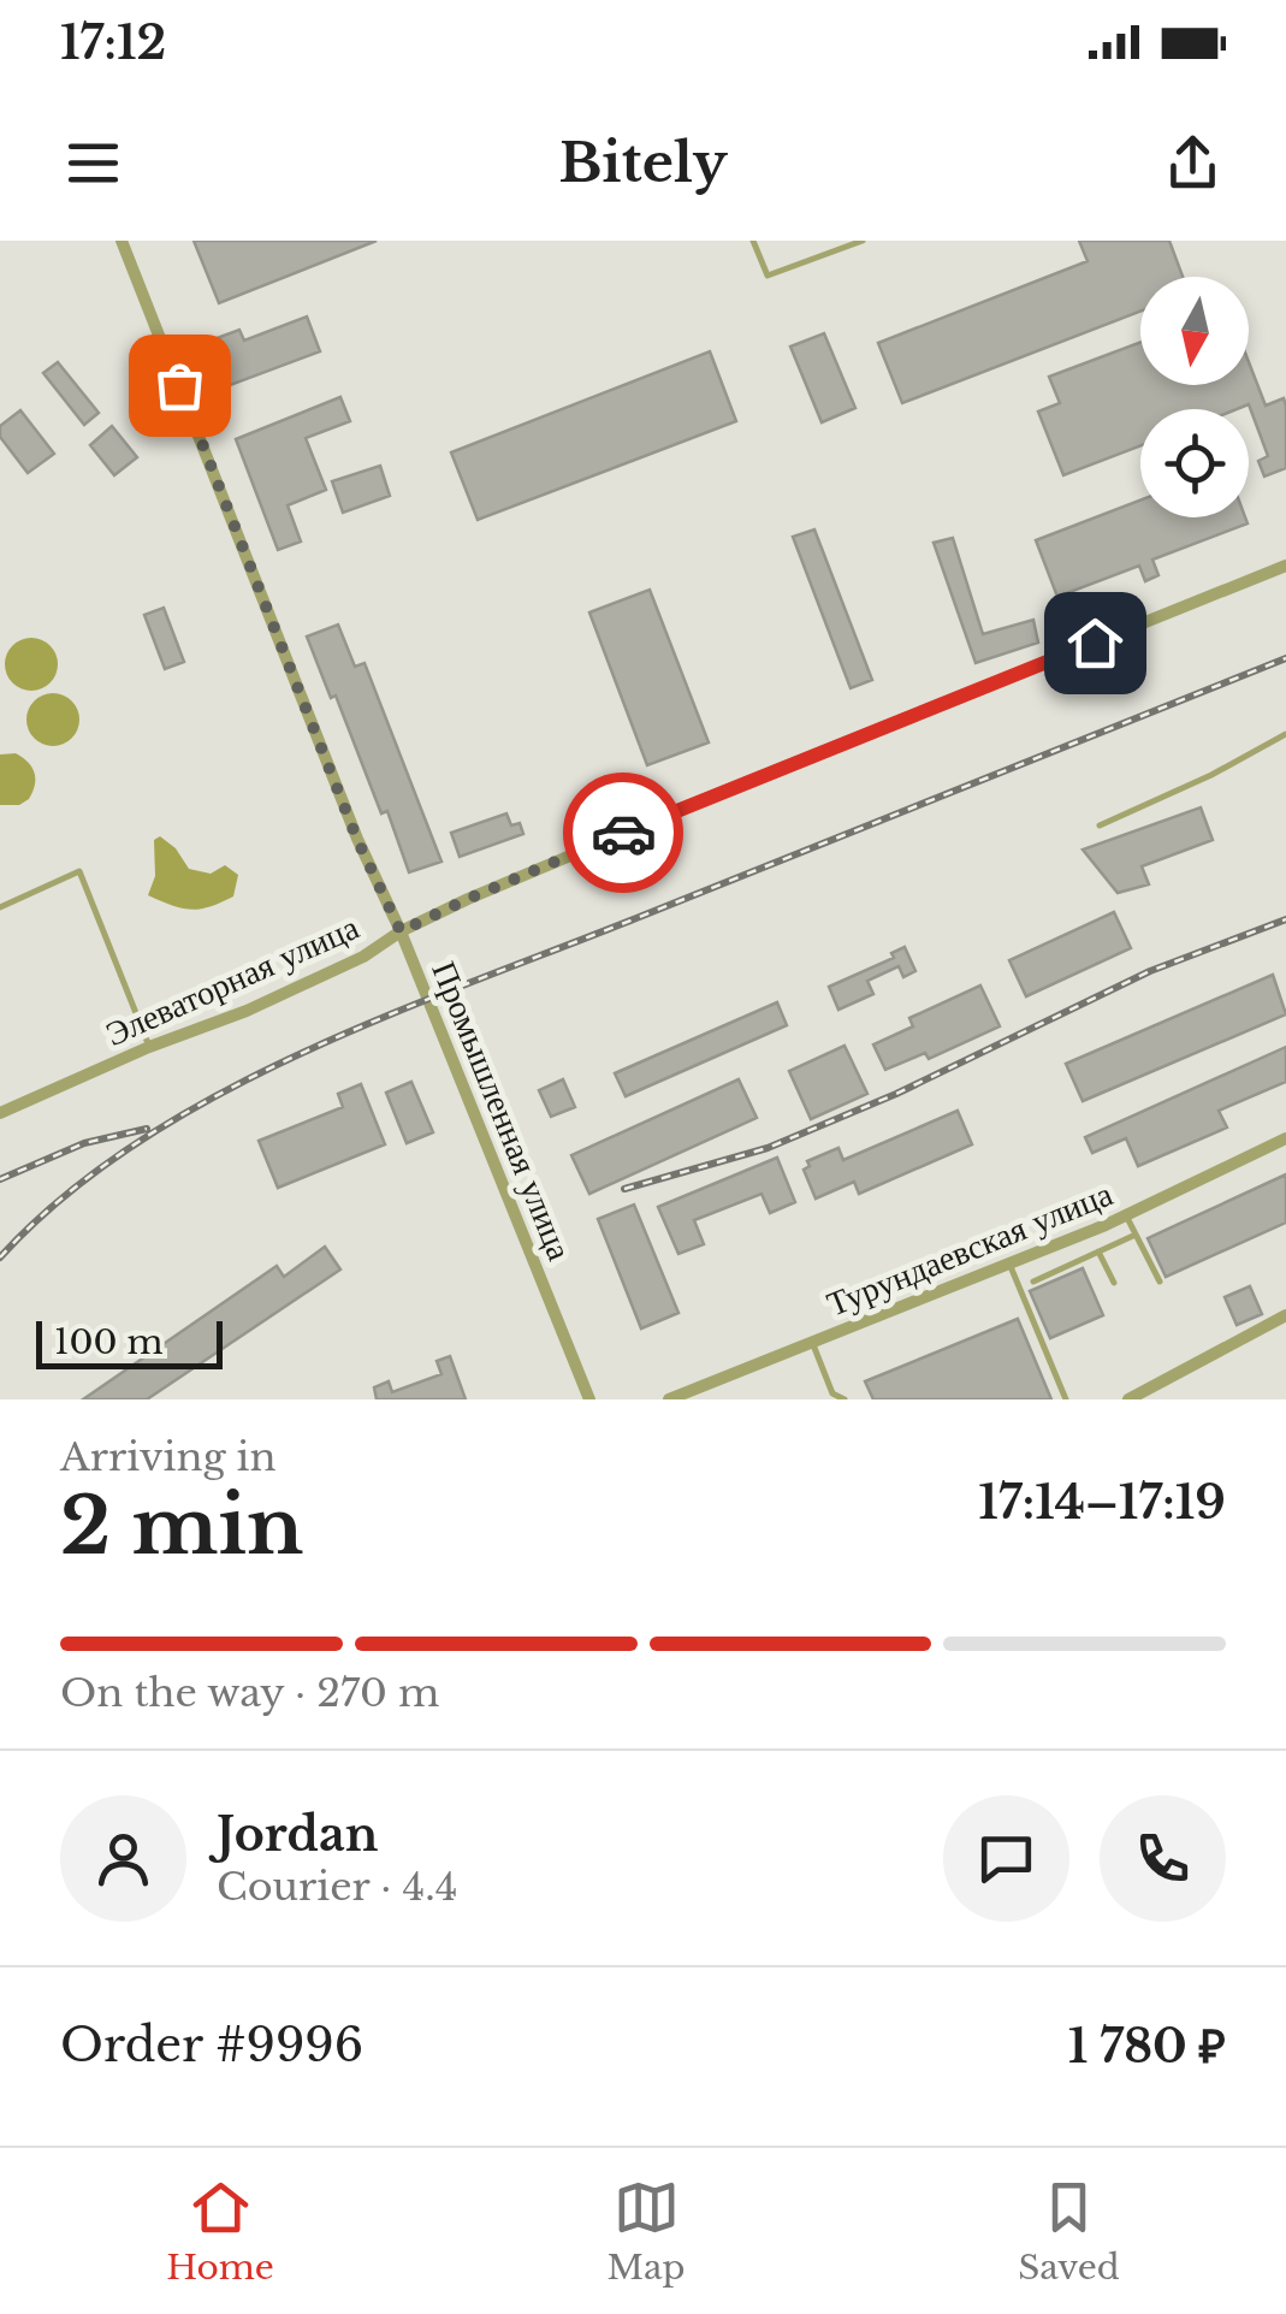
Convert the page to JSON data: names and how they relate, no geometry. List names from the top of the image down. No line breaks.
{"streets":{"street":["Элеваторная улица","Промышленная улица","Турундаевская улица"]},"crossings":[["Элеваторная улица","Промышленная улица"]],"scale_bar":"100 m","north":"bottom","page":{"status":"17:12","header":"Bitely","scale":"100 m","heading":["2 min","Arriving in","17:14–17:19"],"panel":["Jordan","Courier · 4.4","Order #9996","1 780 ₽"],"bar":"On the way · 270 m","tabs":["Home","Map","Saved"]}}
